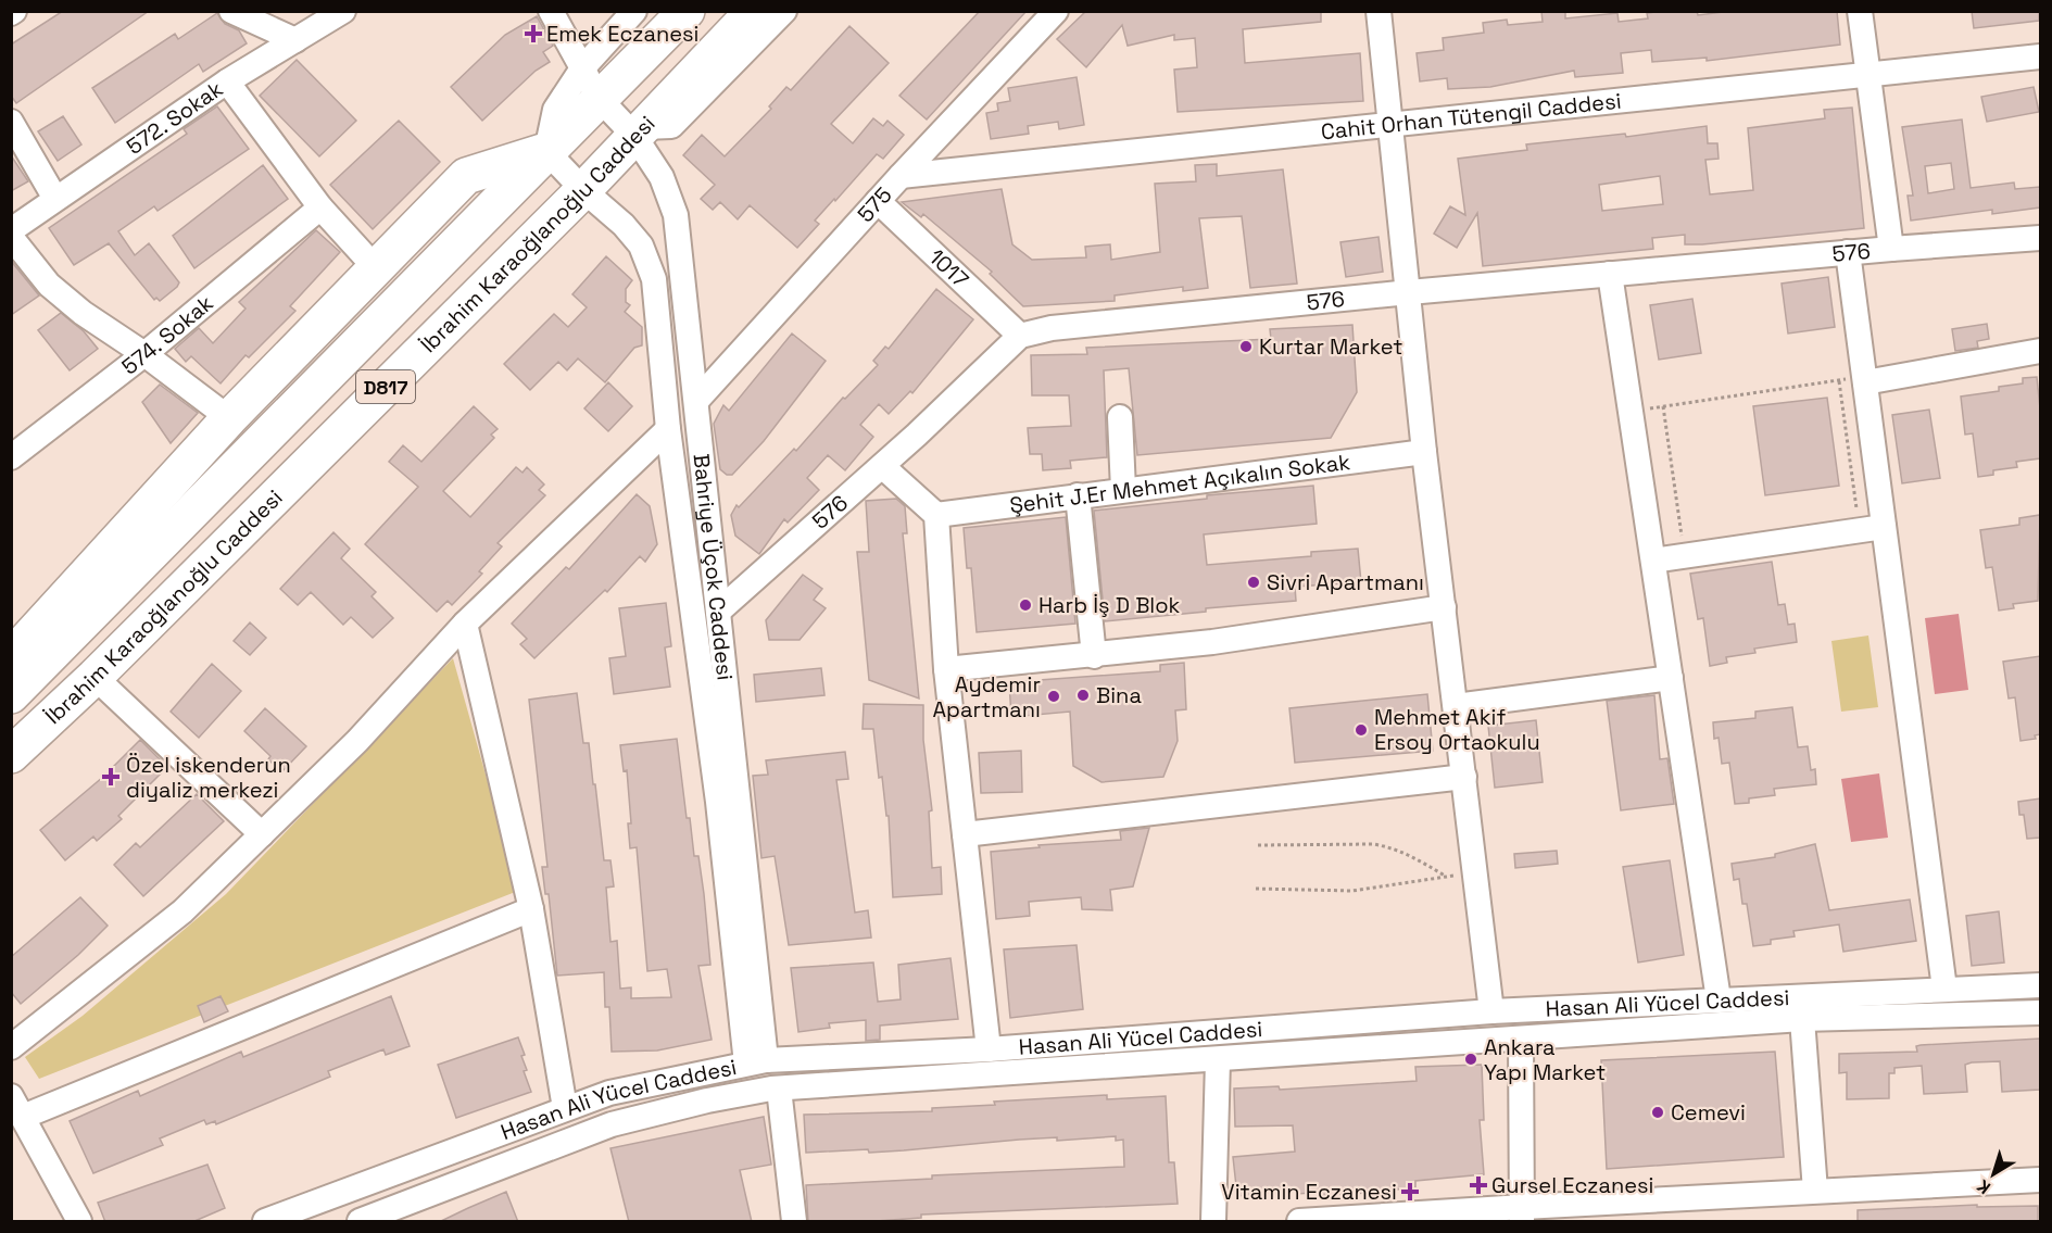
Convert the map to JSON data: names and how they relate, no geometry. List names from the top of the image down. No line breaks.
{"streets":{"highway":["İbrahim Karaoğlanoğlu Caddesi","D817"],"street":["Cahit Orhan Tütengil Caddesi","572. Sokak","575","576","1017","574. Sokak","Şehit J.Er Mehmet Açıkalın Sokak","Bahriye Üçok Caddesi","Hasan Ali Yücel Caddesi"]},"crossings":[["Cahit Orhan Tütengil Caddesi","575"],["575","1017"],["575","Bahriye Üçok Caddesi"],["İbrahim Karaoğlanoğlu Caddesi","Bahriye Üçok Caddesi"],["576","1017"],["576","Bahriye Üçok Caddesi"],["Bahriye Üçok Caddesi","Hasan Ali Yücel Caddesi"]],"places":{"health":["Emek Eczanesi","Özel iskenderun diyaliz merkezi","Gursel Eczanesi","Vitamin Eczanesi"],"other":["Kurtar Market","Sivri Apartmanı","Harb İş D Blok","Bina","Aydemir Apartmanı","Mehmet Akif Ersoy Ortaokulu","Ankara Yapı Market","Cemevi"]},"north":"bottom left"}
